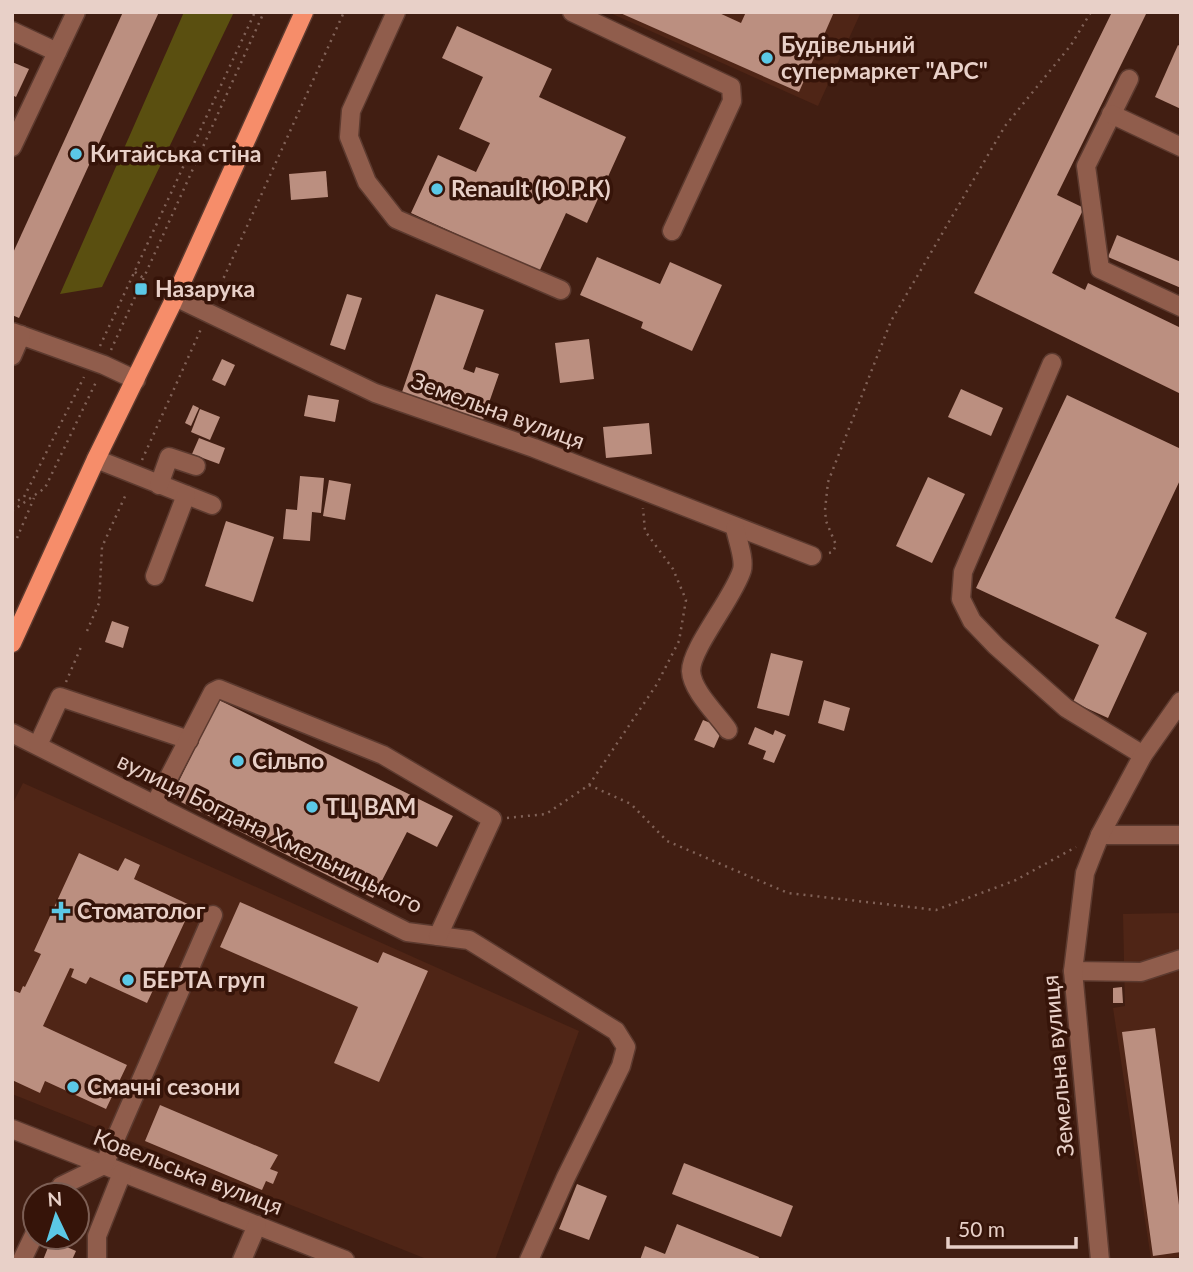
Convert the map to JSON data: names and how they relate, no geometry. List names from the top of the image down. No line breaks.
{"streets":{"street":["Земельна вулиця","вулиця Богдана Хмельницького","Ковельська вулиця"]},"places":{"other":["Будівельний супермаркет \"АРС\"","Китайська стіна","Renault (Ю.Р.К)","Сільпо","ТЦ ВАМ","БЕРТА груп","Смачні сезони"],"transit":["Назарука"],"health":["Стоматолог"]},"scale_bar":"50 m","north":"top"}
